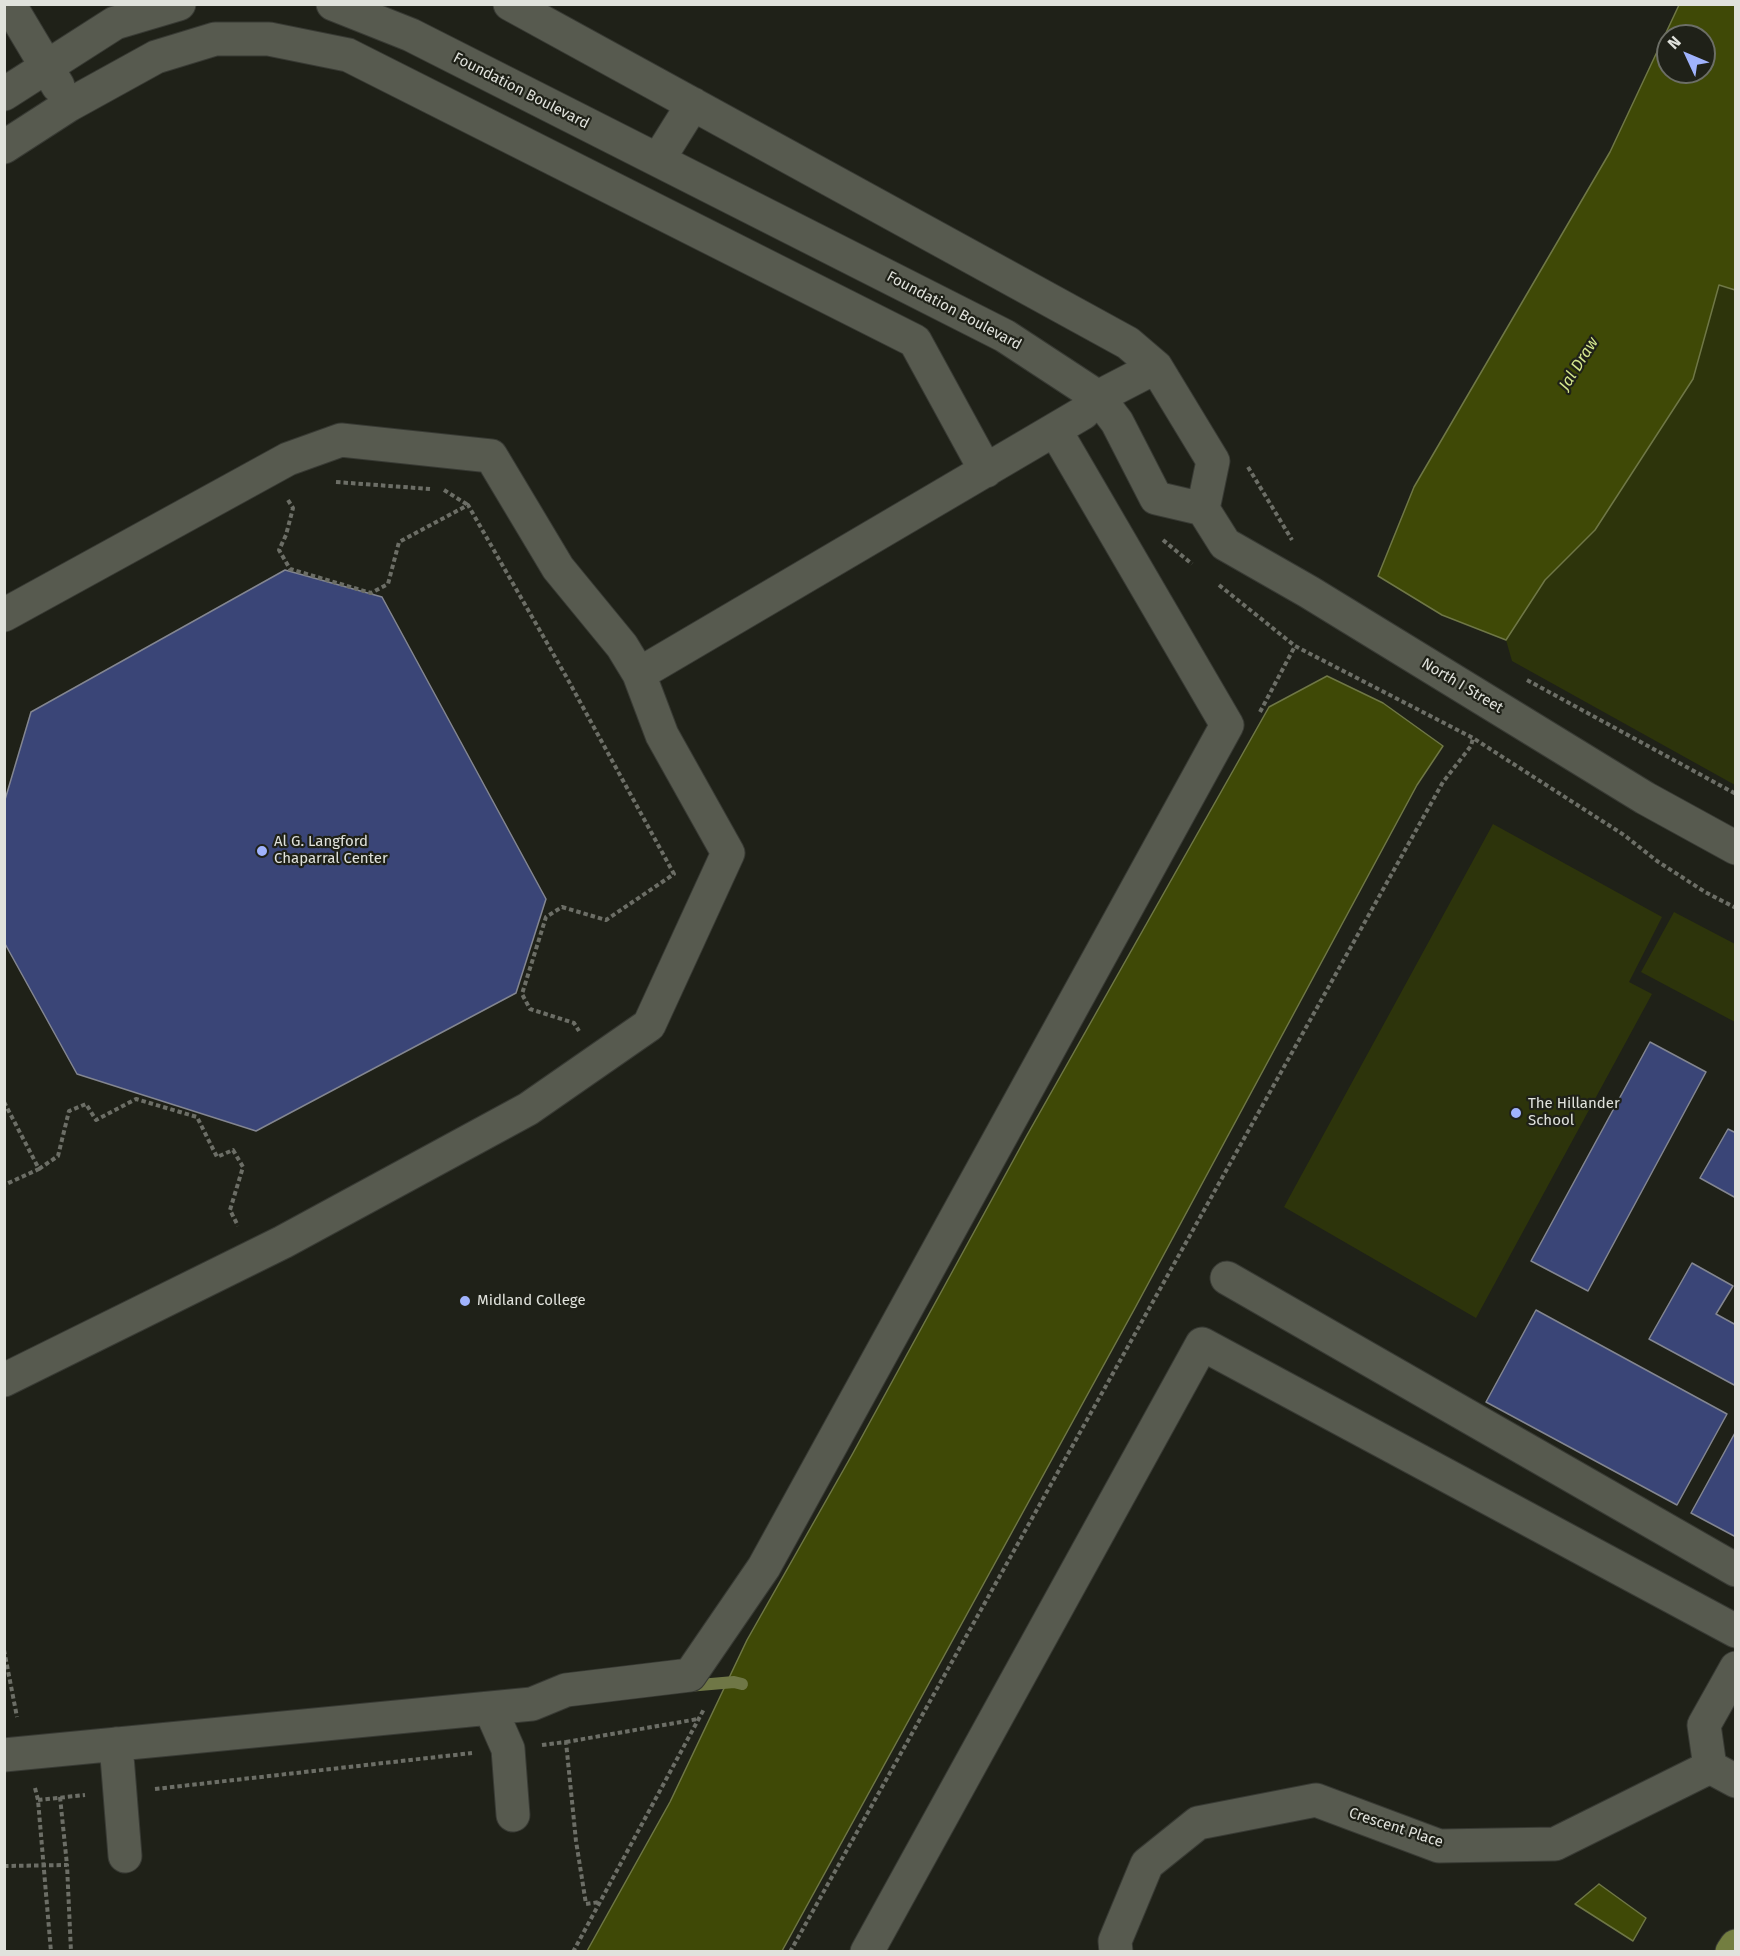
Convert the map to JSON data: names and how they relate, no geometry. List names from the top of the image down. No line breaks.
{"streets":{"street":["Foundation Boulevard","North I Street","Crescent Place"]},"crossings":[["Foundation Boulevard","North I Street"]],"water":["Jal Draw"],"places":["Al G. Langford Chaparral Center","The Hillander School","Midland College"],"north":"top left"}
